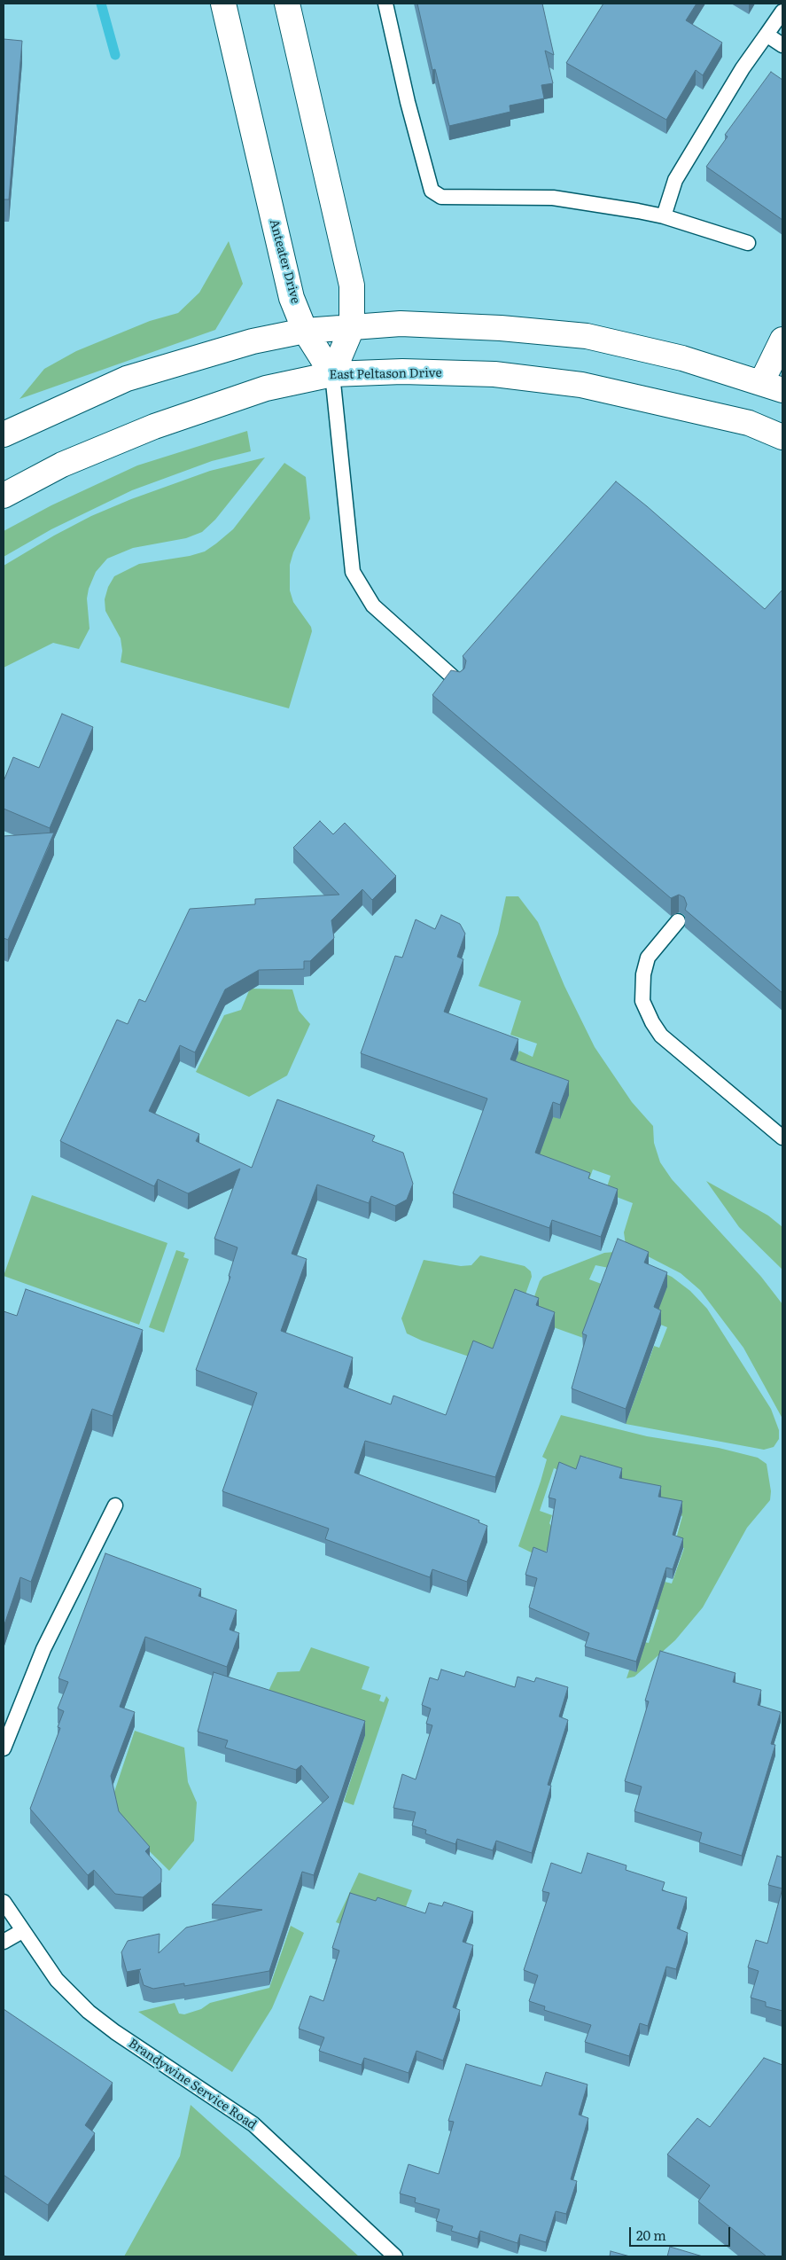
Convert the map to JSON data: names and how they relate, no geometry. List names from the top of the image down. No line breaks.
{"streets":{"main road":["Anteater Drive","East Peltason Drive"],"lane":["Brandywine Service Road"]},"crossings":[["Anteater Drive","East Peltason Drive"]],"scale_bar":"20 m"}
